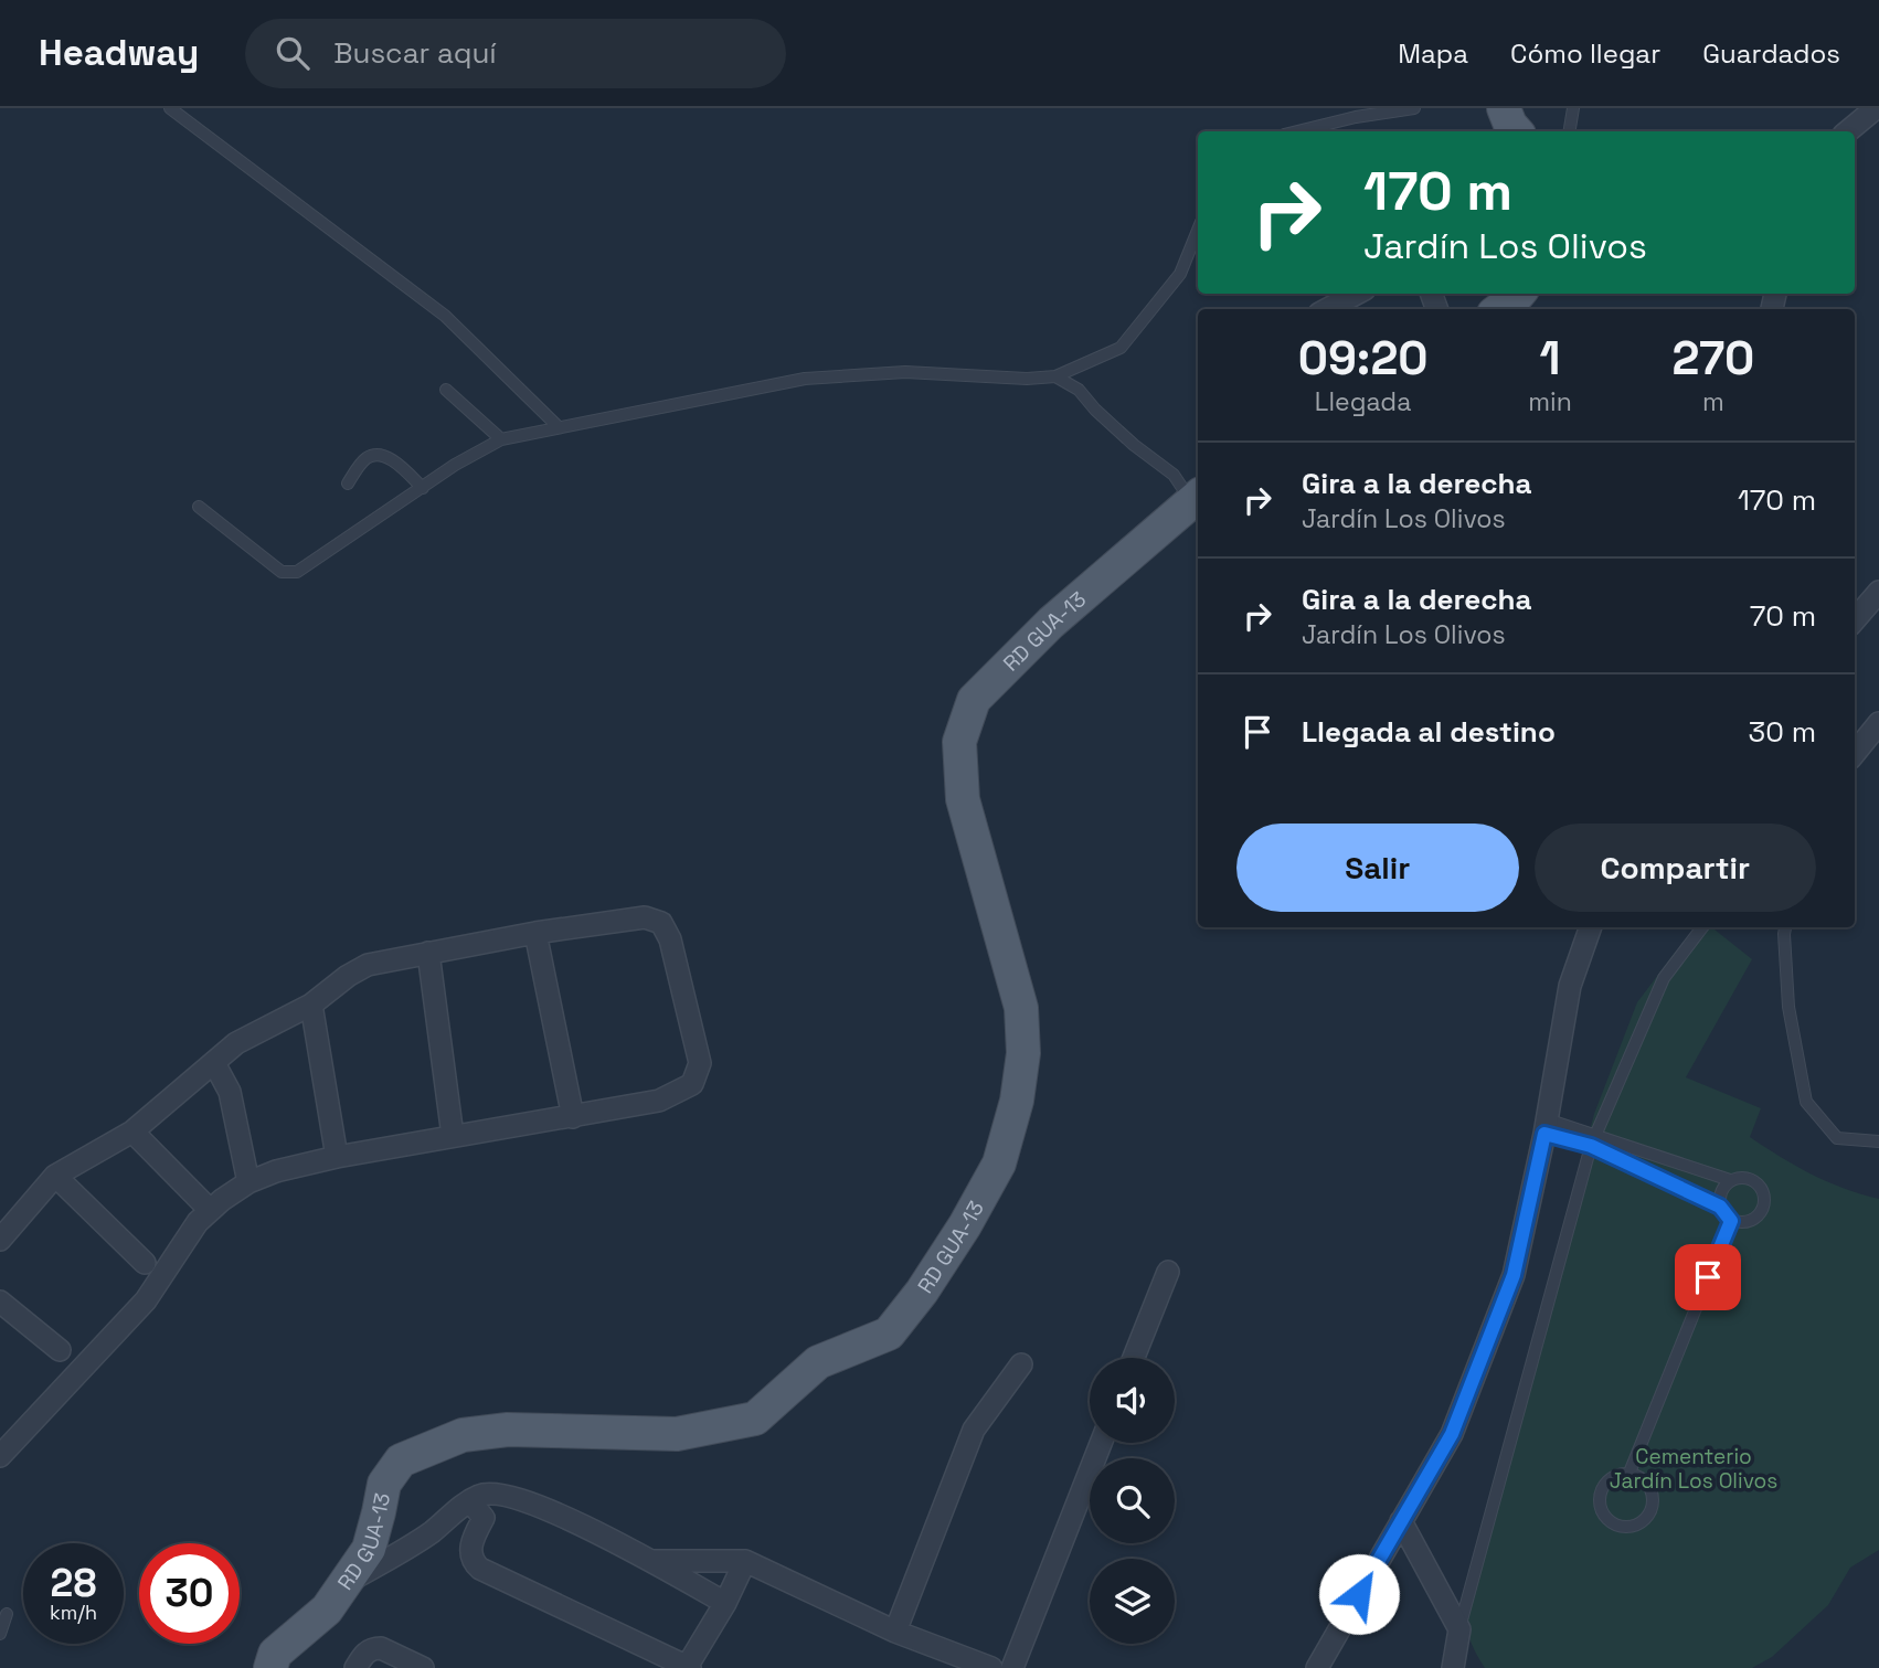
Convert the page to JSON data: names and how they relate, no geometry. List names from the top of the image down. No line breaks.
{"streets":{"main road":["RD GUA-13"]},"parks":["Cementerio Jardín Los Olivos"],"page":{"header":"Headway","search":"Buscar aquí","nav":["Mapa","Cómo llegar","Guardados"],"turn":["170 m","Jardín Los Olivos"],"eta":["09:20","Llegada","1","min","270","m"],"list":[{"name":"Gira a la derecha","note":"Jardín Los Olivos","value":"170 m"},{"name":"Gira a la derecha","note":"Jardín Los Olivos","value":"70 m"},{"name":"Llegada al destino","value":"30 m"}],"buttons":["Salir","Compartir"],"speed":"28 km/h","limit":"30"}}
